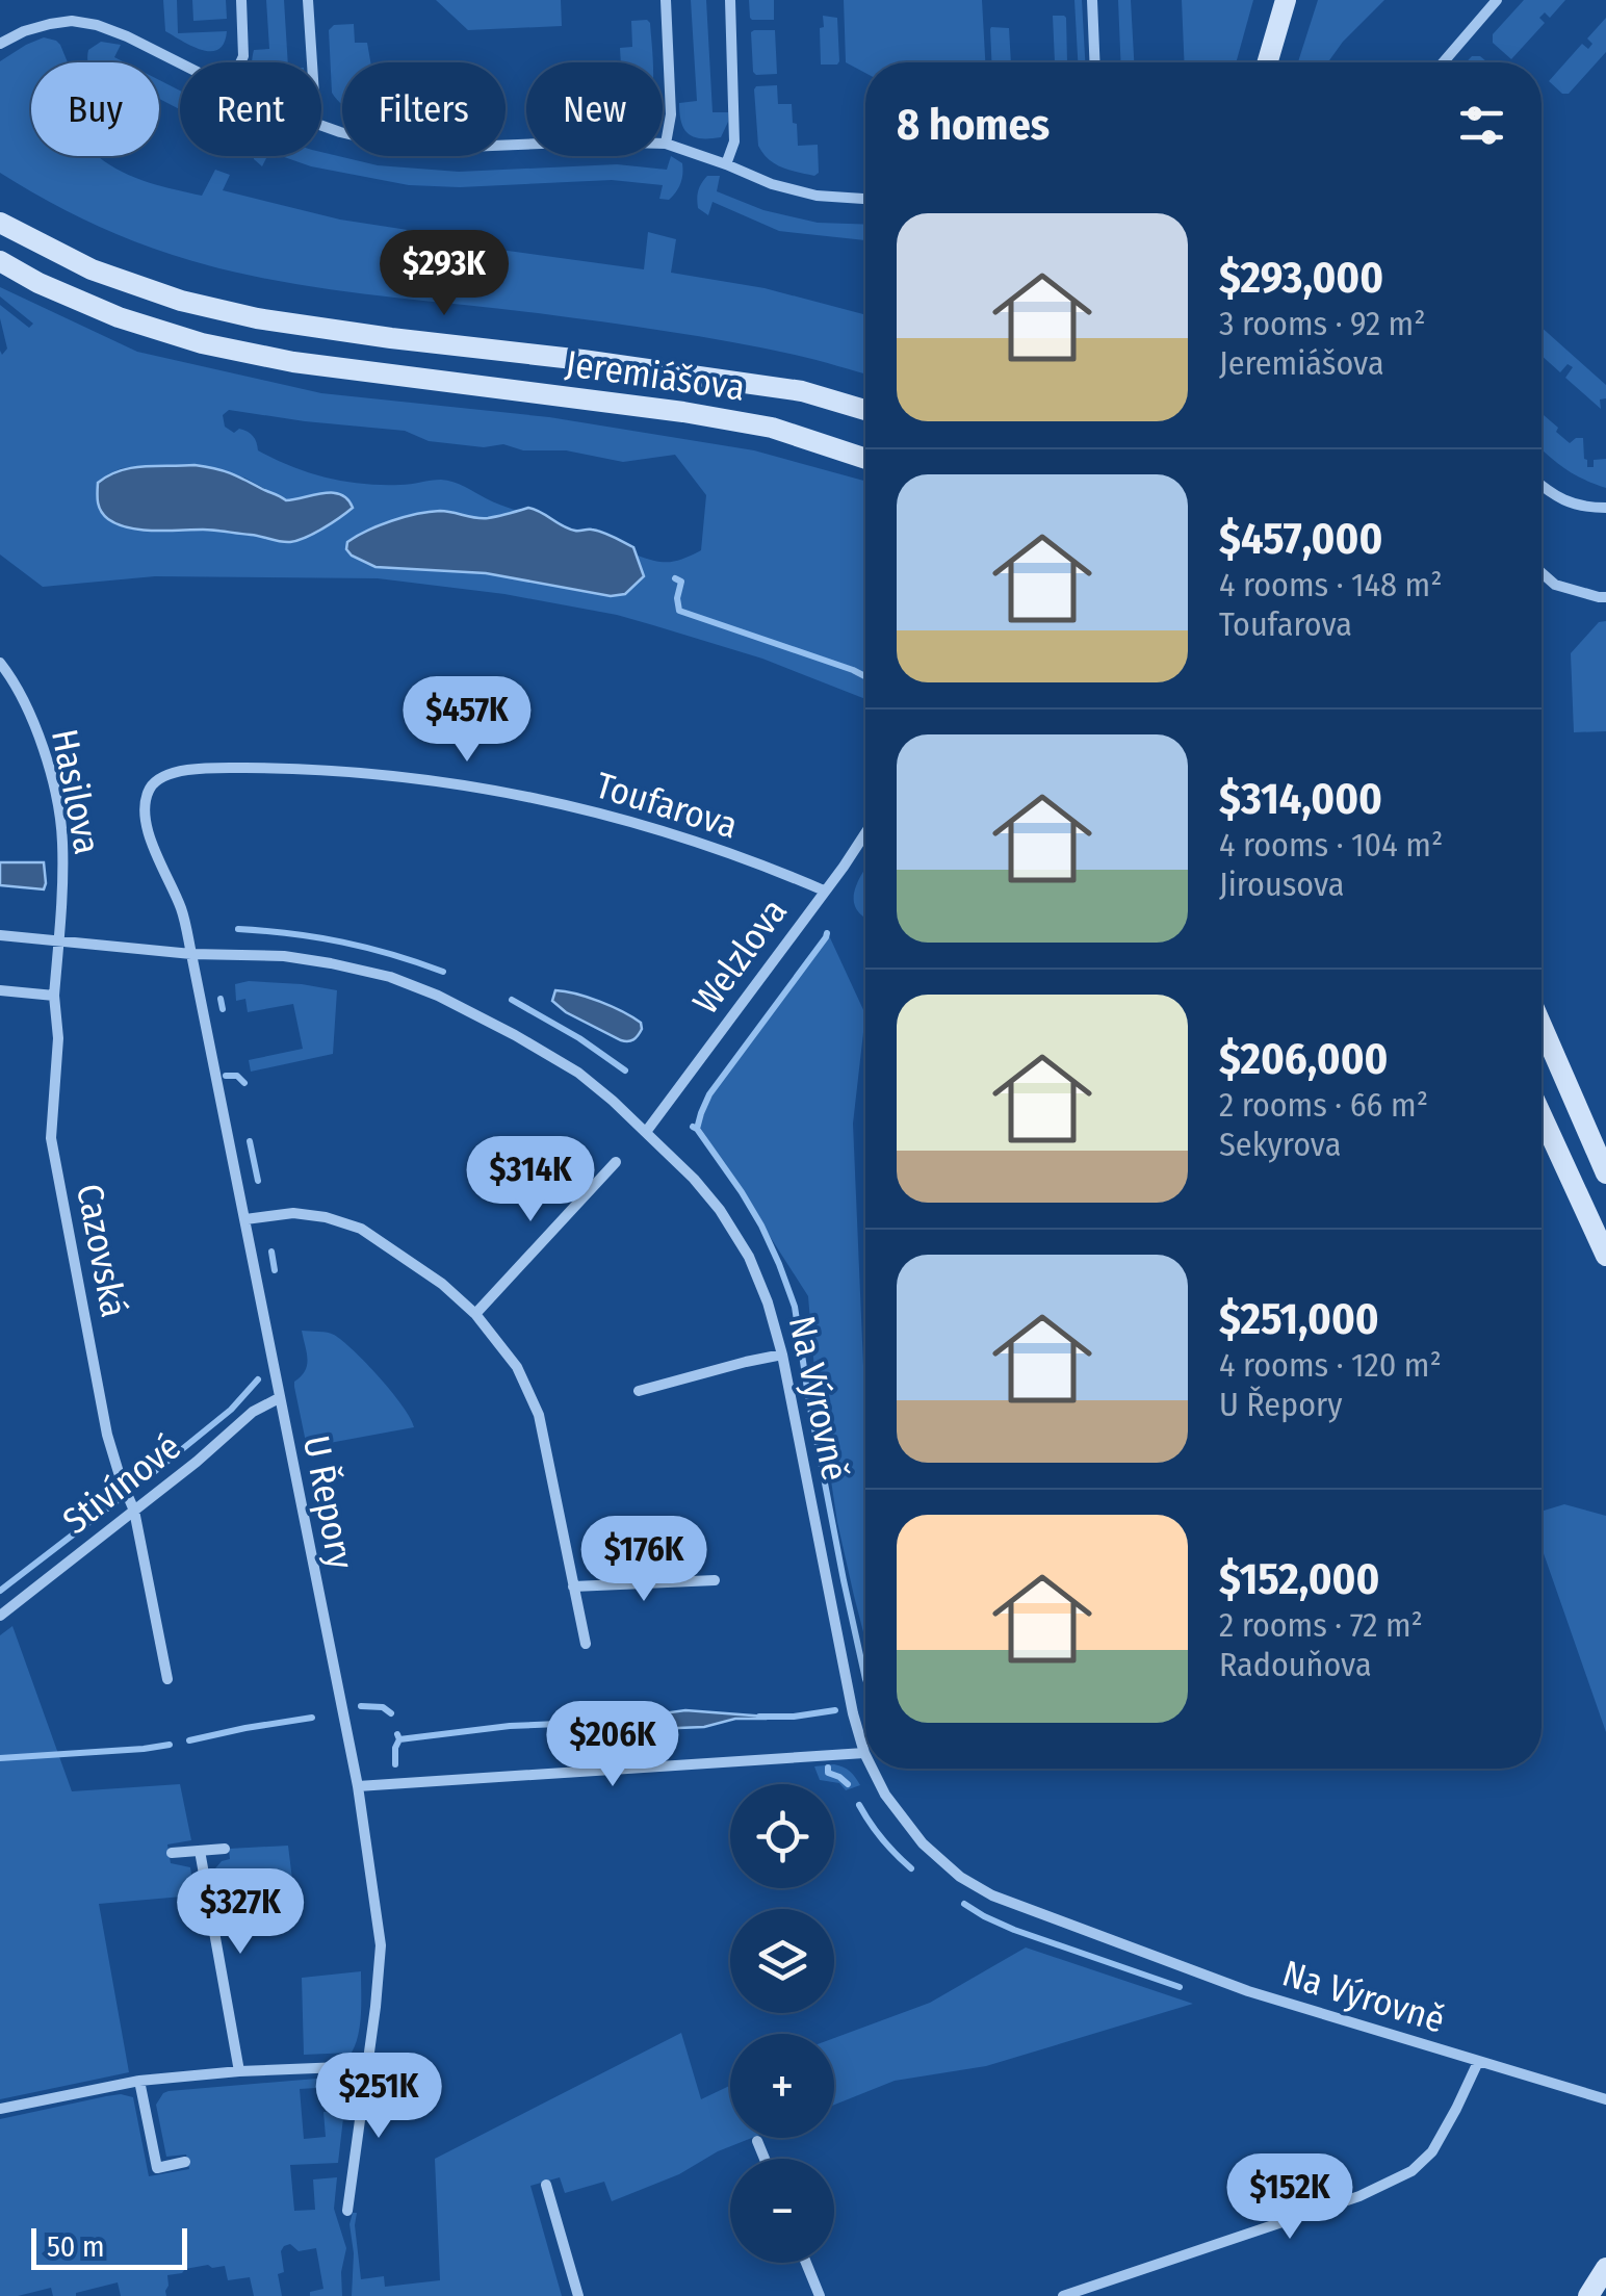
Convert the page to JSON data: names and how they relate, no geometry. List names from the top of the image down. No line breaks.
{"streets":{"main road":["Jeremiášova"],"street":["Hasilova","Toufarova","Welzlova","Cazovská","Na Výrovně","Stivínové","U Řepory"]},"crossings":[["Hasilova","Cazovská"],["Hasilova","Na Výrovně"],["Toufarova","Welzlova"],["Toufarova","U Řepory"],["Welzlova","Na Výrovně"],["Cazovská","Stivínové"],["Na Výrovně","U Řepory"],["Stivínové","U Řepory"]],"scale_bar":"50 m","page":{"chip":["Buy","Rent","Filters","New"],"heading":"8 homes","list":[{"name":"$293,000","note":"3 rooms · 92 m² · Jeremiášova"},{"name":"$457,000","note":"4 rooms · 148 m² · Toufarova"},{"name":"$314,000","note":"4 rooms · 104 m² · Jirousova"},{"name":"$206,000","note":"2 rooms · 66 m² · Sekyrova"},{"name":"$251,000","note":"4 rooms · 120 m² · U Řepory"},{"name":"$152,000","note":"2 rooms · 72 m² · Radouňova"}],"price":["$293K","$457K","$314K","$176K","$206K","$327K","$251K","$152K"],"map_buttons":["+","−"],"scale":"50 m"}}
